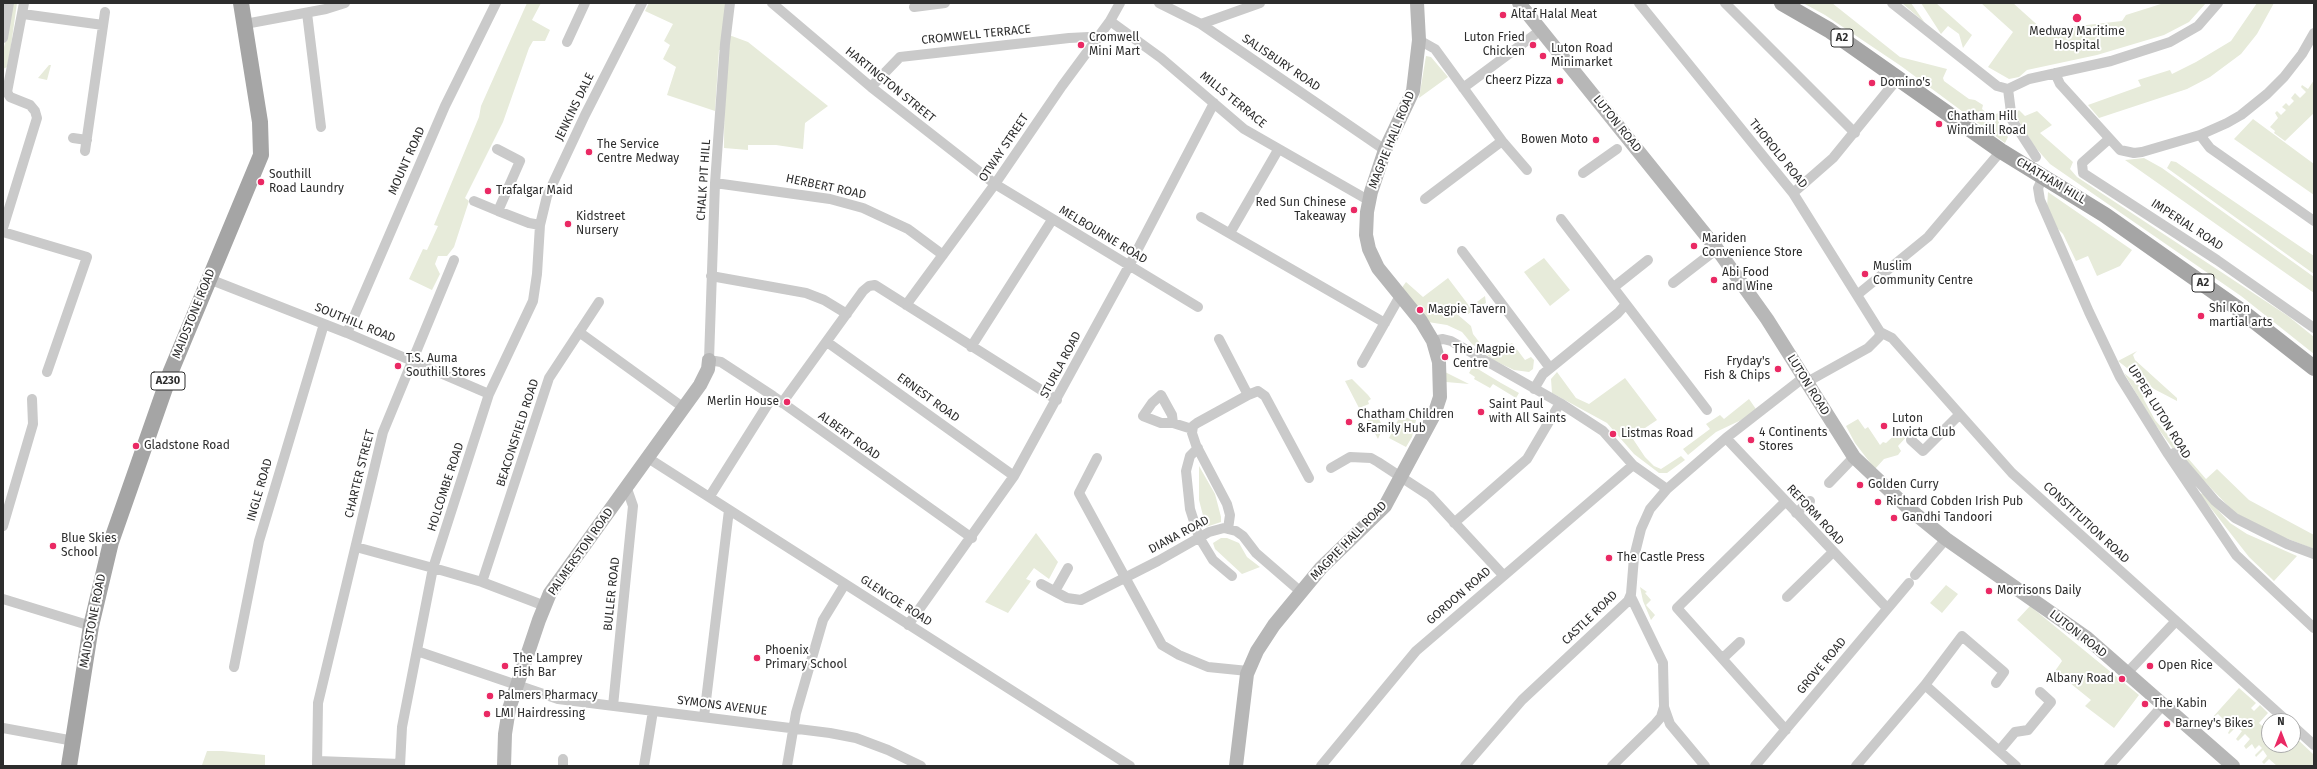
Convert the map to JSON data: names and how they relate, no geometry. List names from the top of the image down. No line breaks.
{"streets":{"main road":["A2","CHATHAM HILL","MAIDSTONE ROAD","A230"],"street":["CROMWELL TERRACE","SALISBURY ROAD","HARTINGTON STREET","MILLS TERRACE","JENKINS DALE","LUTON ROAD","MAGPIE HALL ROAD","OTWAY STREET","THOROLD ROAD","MOUNT ROAD","CHALK PIT HILL","HERBERT ROAD","IMPERIAL ROAD","MELBOURNE ROAD","SOUTHILL ROAD","STURLA ROAD","ERNEST ROAD","UPPER LUTON ROAD","BEACONSFIELD ROAD","ALBERT ROAD","CHARTER STREET","HOLCOMBE ROAD","INGLE ROAD","REFORM ROAD","CONSTITUTION ROAD","DIANA ROAD","PALMERSTON ROAD","BULLER ROAD","GORDON ROAD","GLENCOE ROAD","CASTLE ROAD","GROVE ROAD","SYMONS AVENUE"]},"crossings":[["CROMWELL TERRACE","HARTINGTON STREET"],["CROMWELL TERRACE","OTWAY STREET"],["SALISBURY ROAD","MAGPIE HALL ROAD"],["HARTINGTON STREET","OTWAY STREET"],["HARTINGTON STREET","MELBOURNE ROAD"],["MILLS TERRACE","MAGPIE HALL ROAD"],["MILLS TERRACE","OTWAY STREET"],["MILLS TERRACE","STURLA ROAD"],["JENKINS DALE","HOLCOMBE ROAD"],["LUTON ROAD","CASTLE ROAD"],["LUTON ROAD","GROVE ROAD"],["MAGPIE HALL ROAD","DIANA ROAD"],["OTWAY STREET","HERBERT ROAD"],["OTWAY STREET","MELBOURNE ROAD"],["THOROLD ROAD","CONSTITUTION ROAD"],["THOROLD ROAD","CASTLE ROAD"],["MOUNT ROAD","SOUTHILL ROAD"],["CHALK PIT HILL","HERBERT ROAD"],["CHALK PIT HILL","ALBERT ROAD"],["CHALK PIT HILL","PALMERSTON ROAD"],["CHATHAM HILL","UPPER LUTON ROAD"],["MELBOURNE ROAD","STURLA ROAD"],["MAIDSTONE ROAD","SOUTHILL ROAD"],["SOUTHILL ROAD","CHARTER STREET"],["SOUTHILL ROAD","HOLCOMBE ROAD"],["SOUTHILL ROAD","INGLE ROAD"],["STURLA ROAD","ERNEST ROAD"],["STURLA ROAD","ALBERT ROAD"],["STURLA ROAD","GLENCOE ROAD"],["ALBERT ROAD","PALMERSTON ROAD"],["HOLCOMBE ROAD","SYMONS AVENUE"],["REFORM ROAD","CASTLE ROAD"],["REFORM ROAD","GROVE ROAD"],["CONSTITUTION ROAD","CASTLE ROAD"],["PALMERSTON ROAD","BULLER ROAD"],["PALMERSTON ROAD","GLENCOE ROAD"],["PALMERSTON ROAD","SYMONS AVENUE"],["BULLER ROAD","SYMONS AVENUE"]],"places":["Altaf Halal Meat","Medway Maritime Hospital","Cromwell Mini Mart","Luton Fried Chicken","Luton Road Minimarket","Cheerz Pizza","Domino's","Chatham Hill Windmill Road","Bowen Moto","The Service Centre Medway","Southill Road Laundry","Trafalgar Maid","Red Sun Chinese Takeaway","Kidstreet Nursery","Mariden Convenience Store","Muslim Community Centre","Abi Food and Wine","Magpie Tavern","Shi Kon martial arts","The Magpie Centre","T.S. Auma Southill Stores","Fryday's Fish & Chips","Merlin House","Saint Paul with All Saints","Chatham Children &Family Hub","Luton Invicta Club","Listmas Road","4 Continents Stores","Gladstone Road","Golden Curry","Richard Cobden Irish Pub","Gandhi Tandoori","Blue Skies School","The Castle Press","Morrisons Daily","Phoenix Primary School","The Lamprey Fish Bar","Open Rice","Albany Road","Palmers Pharmacy","The Kabin","LMI Hairdressing","Barney's Bikes"],"north":"top"}
